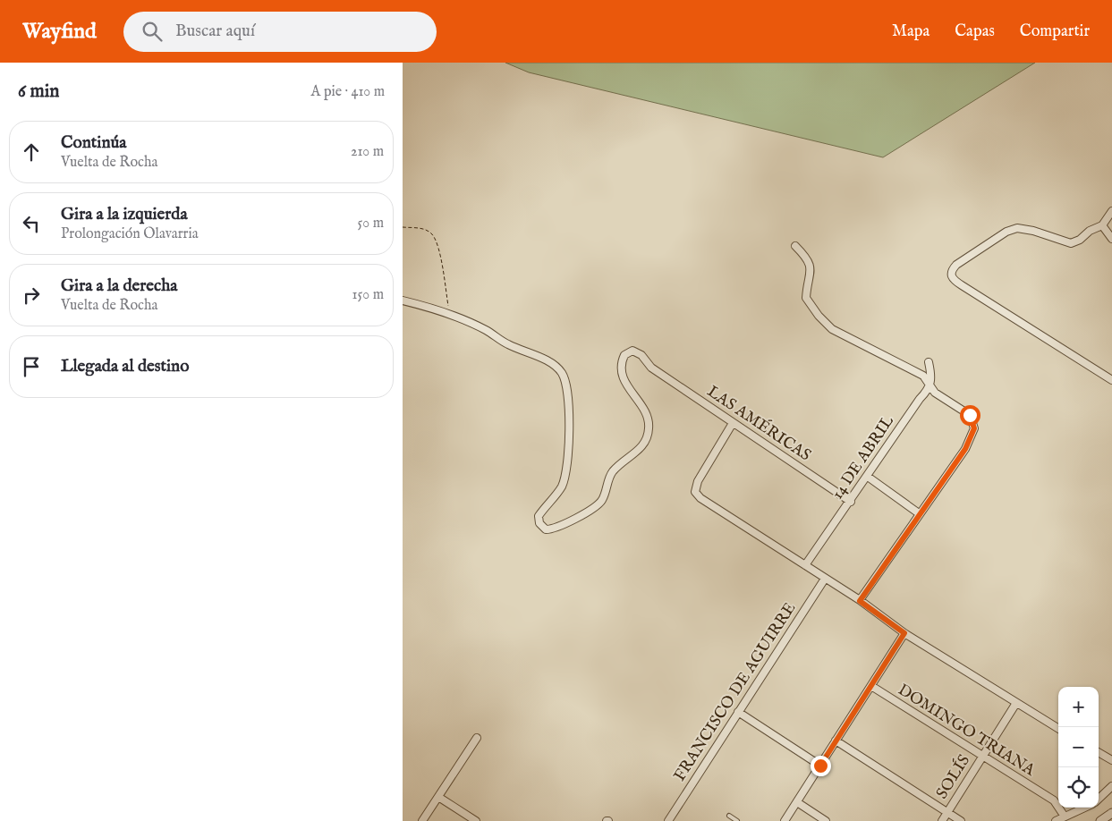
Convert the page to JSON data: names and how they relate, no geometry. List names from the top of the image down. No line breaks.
{"streets":{"street":["LAS AMÉRICAS","14 DE ABRIL","FRANCISCO DE AGUIRRE","DOMINGO TRIANA","SOLÍS"]},"crossings":[["LAS AMÉRICAS","14 DE ABRIL"],["DOMINGO TRIANA","SOLÍS"]],"page":{"header":"Wayfind","search":"Buscar aquí","nav":["Mapa","Capas","Compartir"],"heading":["6 min","A pie · 410 m"],"list":[["Continúa","Vuelta de Rocha","210 m"],["Gira a la izquierda","Prolongación Olavarria","50 m"],["Gira a la derecha","Vuelta de Rocha","150 m"],"Llegada al destino"],"map_buttons":["+","−"]}}
